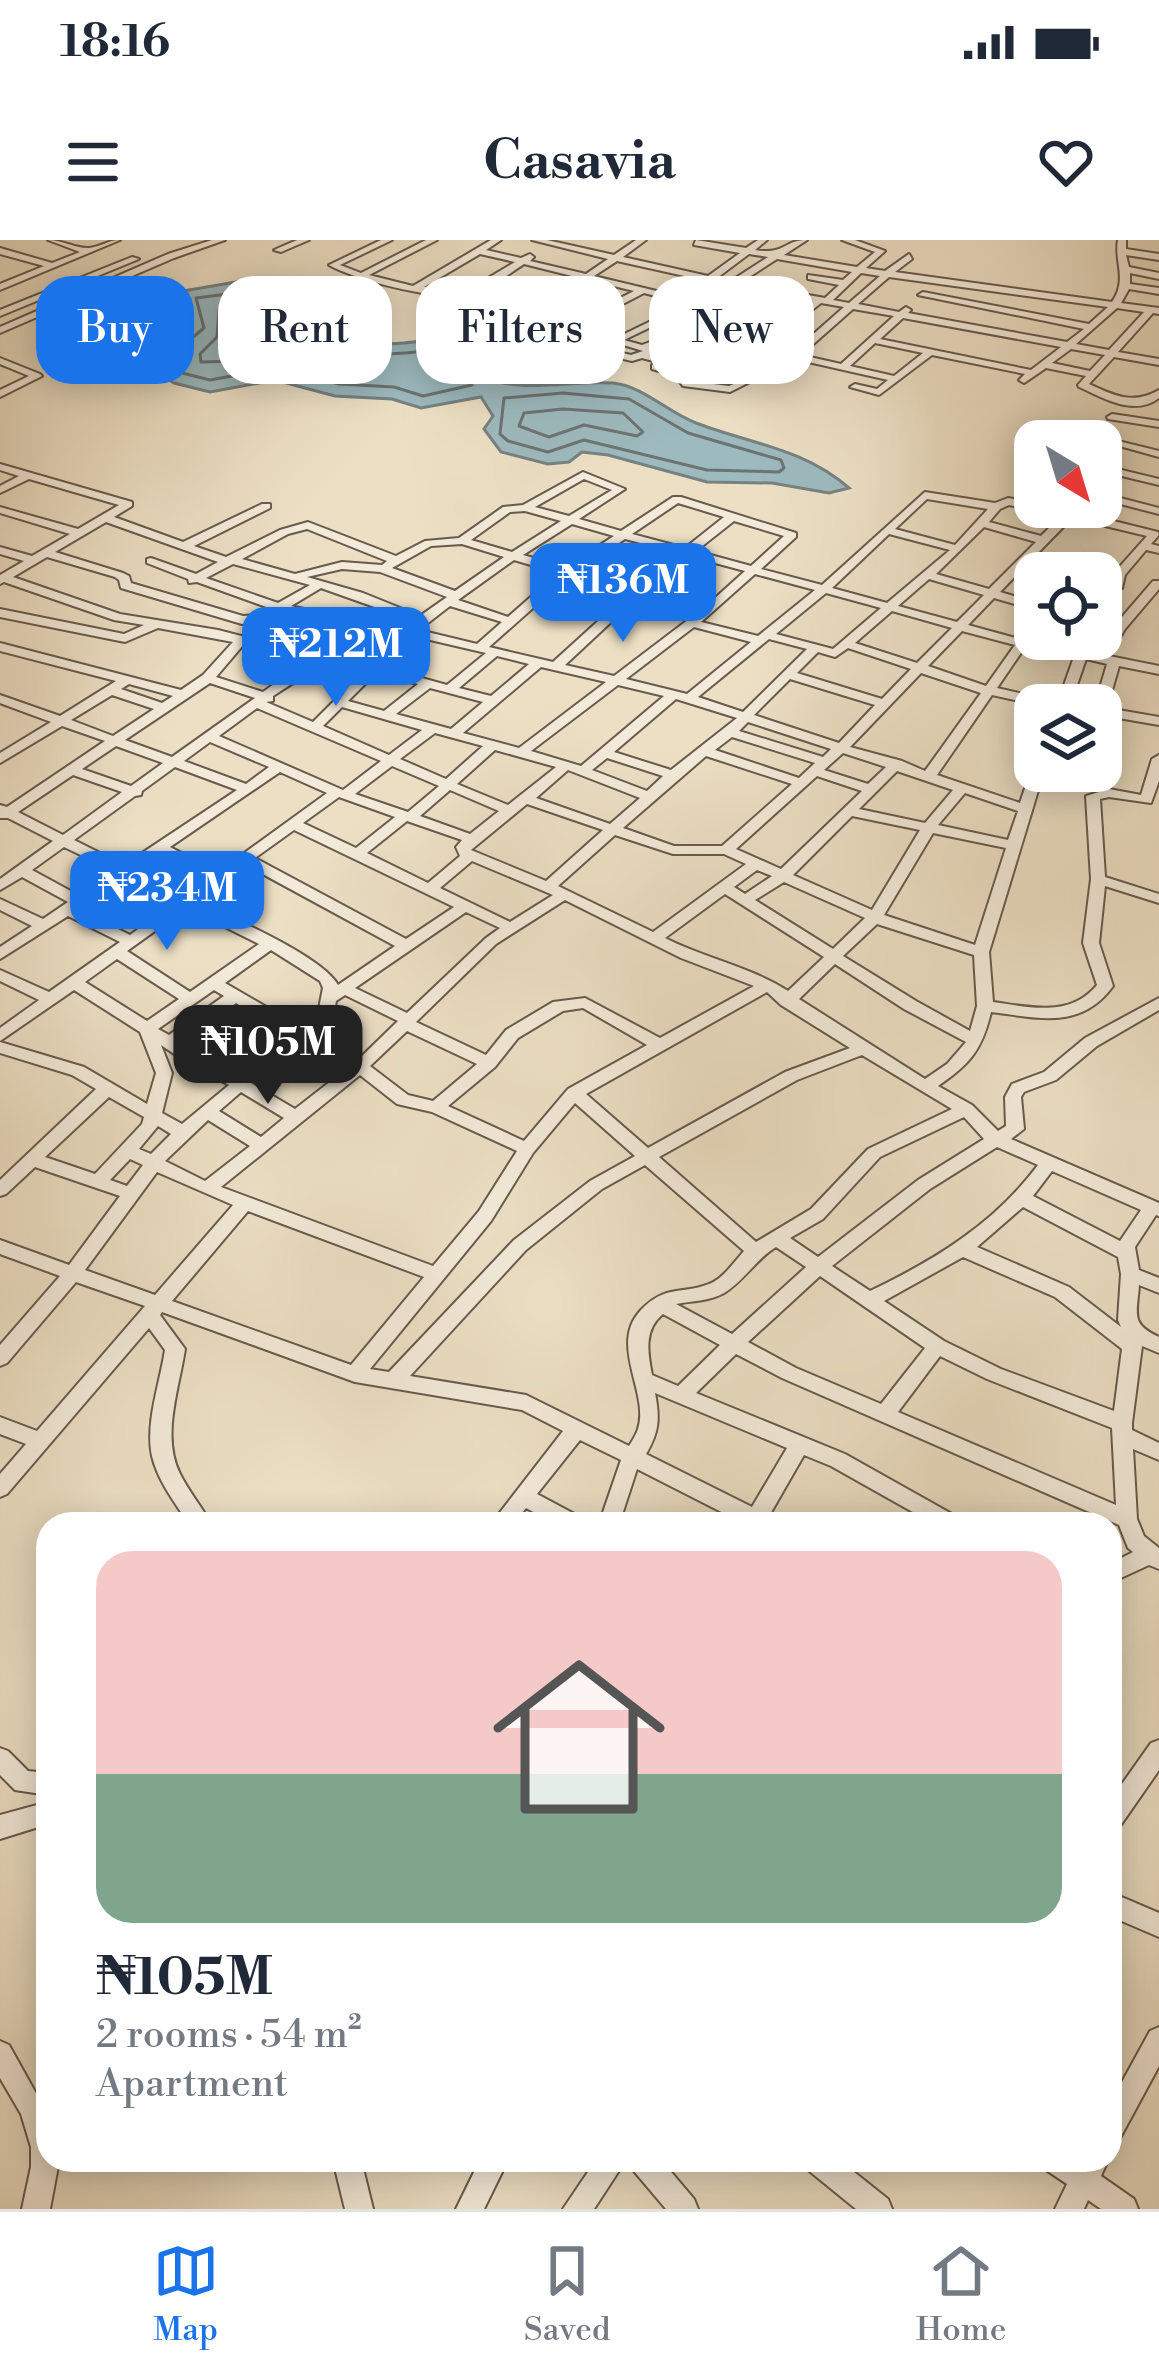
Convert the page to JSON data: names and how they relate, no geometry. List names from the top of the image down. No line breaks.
{"north":"bottom right","page":{"status":"18:16","header":"Casavia","chip":["Buy","Rent","Filters","New"],"price":["₦136M","₦212M","₦234M","₦105M"],"list":[{"name":"₦105M","note":"2 rooms · 54 m² · Apartment"}],"tabs":["Map","Saved","Home"]}}
